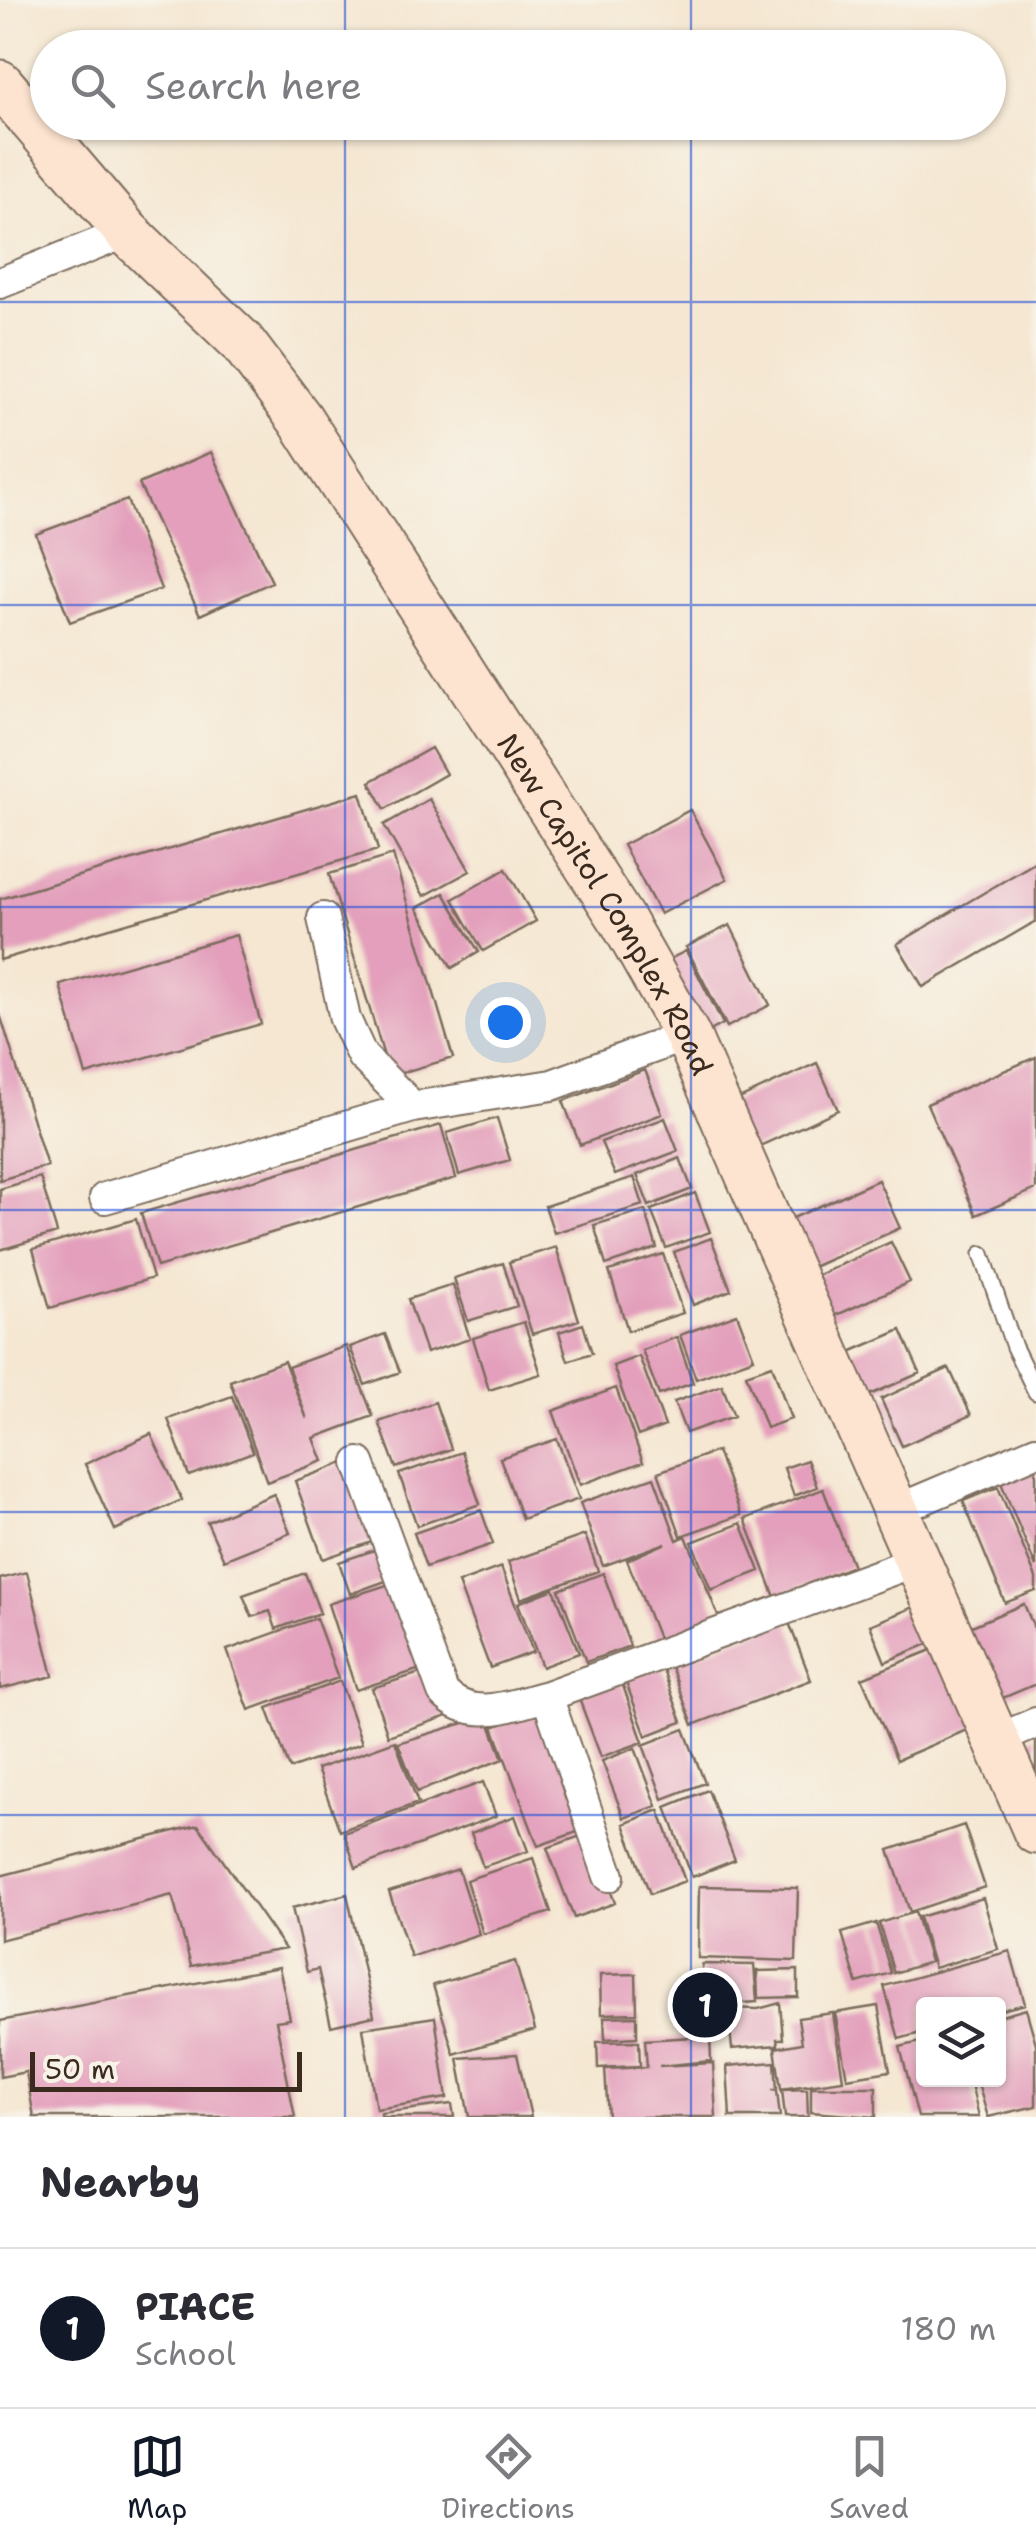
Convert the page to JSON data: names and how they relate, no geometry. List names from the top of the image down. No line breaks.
{"streets":{"main road":["New Capitol Complex Road"]},"scale_bar":"50 m","page":{"search":"Search here","pins":"1","scale":"50 m","heading":"Nearby","list":[{"mark":"1","name":"PIACE","note":"School","value":"180 m"}],"nav":["Map","Directions","Saved"]}}
